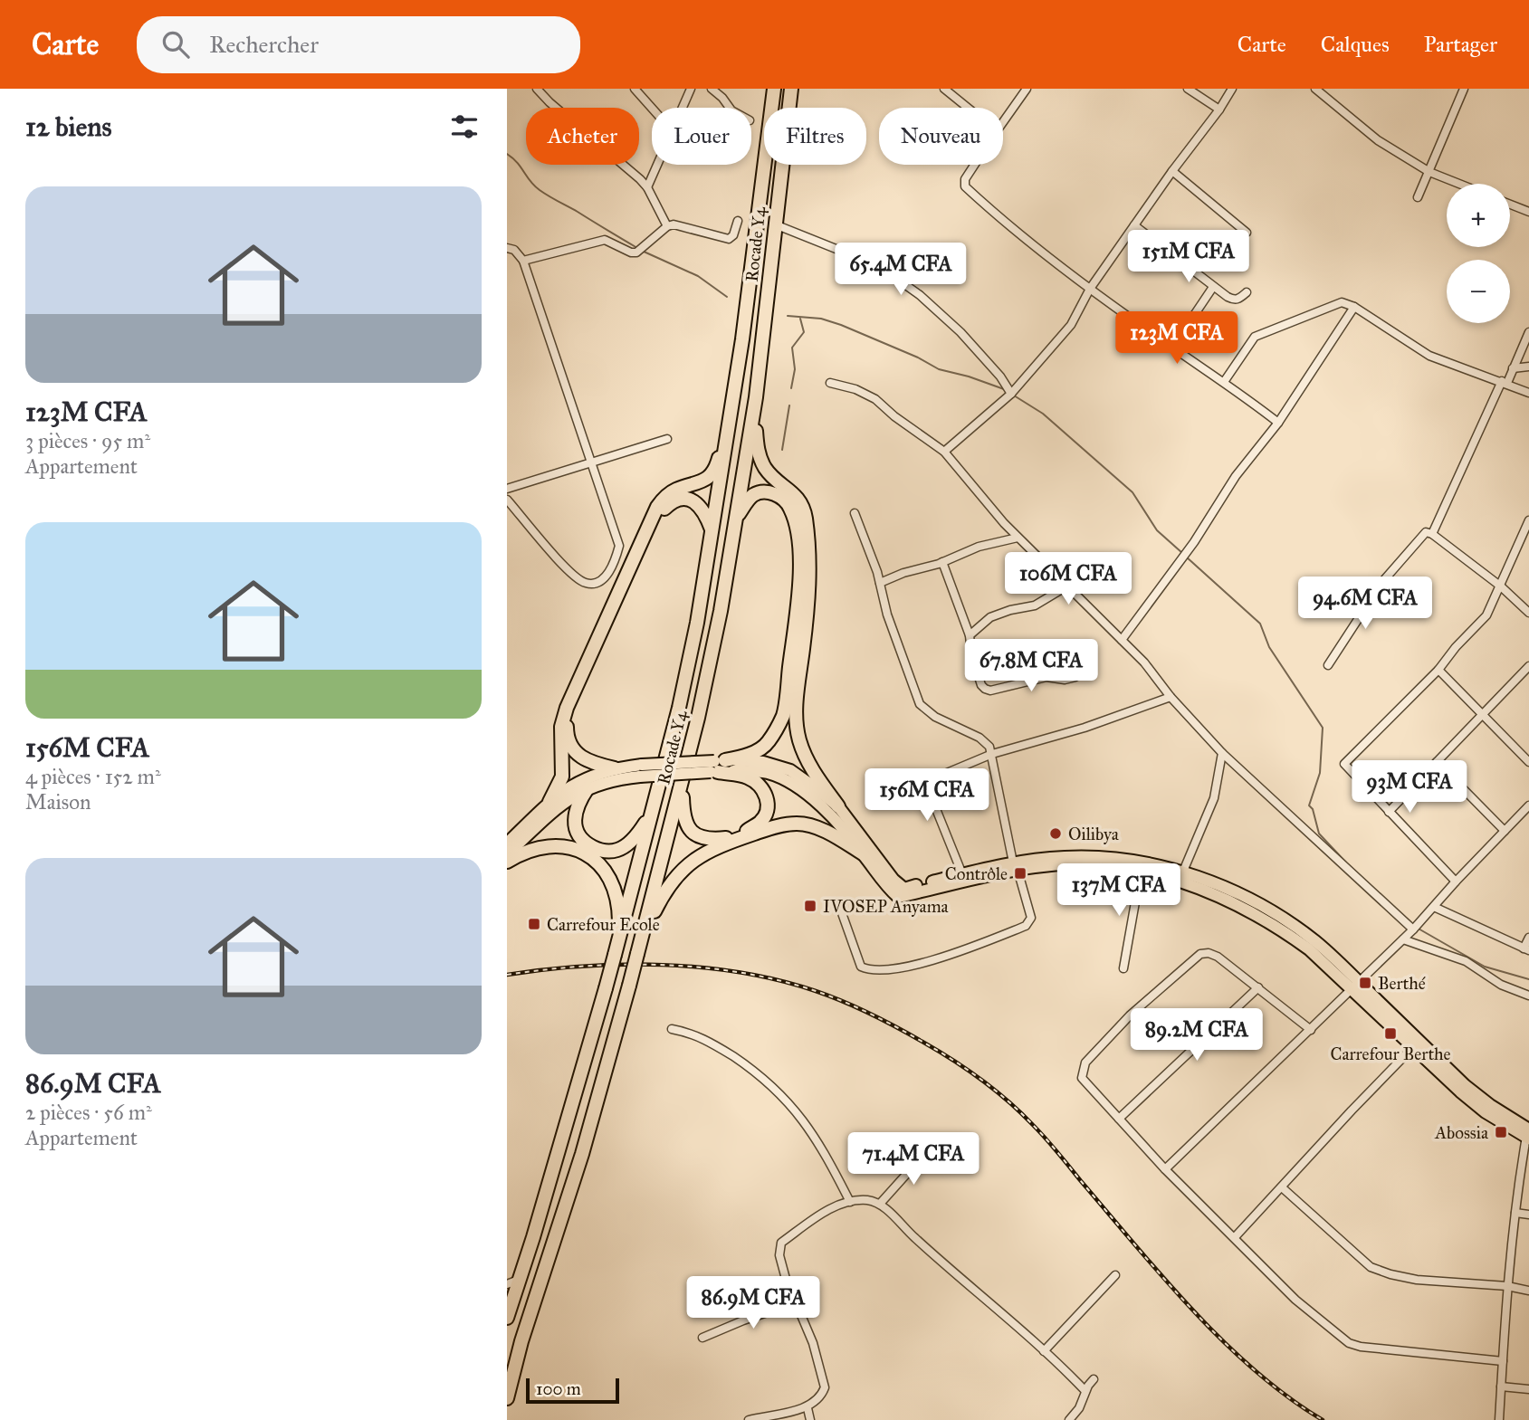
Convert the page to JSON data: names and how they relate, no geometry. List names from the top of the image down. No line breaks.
{"streets":{"highway":["Rocade Y4"]},"places":{"other":["Oilibya"],"transit":["Contrôle","IVOSEP Anyama","Carrefour Ecole","Berthé","Carrefour Berthe","Abossia"]},"scale_bar":"100 m","page":{"header":"Carte","search":"Rechercher","nav":["Carte","Calques","Partager"],"heading":"12 biens","chip":["Acheter","Louer","Filtres","Nouveau"],"list":[{"name":"123M CFA","note":"3 pièces · 95 m² · Appartement"},{"name":"156M CFA","note":"4 pièces · 152 m² · Maison"},{"name":"86.9M CFA","note":"2 pièces · 56 m² · Appartement"}],"map_buttons":["+","−"],"price":["151M CFA","65.4M CFA","123M CFA","106M CFA","94.6M CFA","67.8M CFA","93M CFA","156M CFA","137M CFA","89.2M CFA","71.4M CFA","86.9M CFA"],"scale":"100 m"}}
